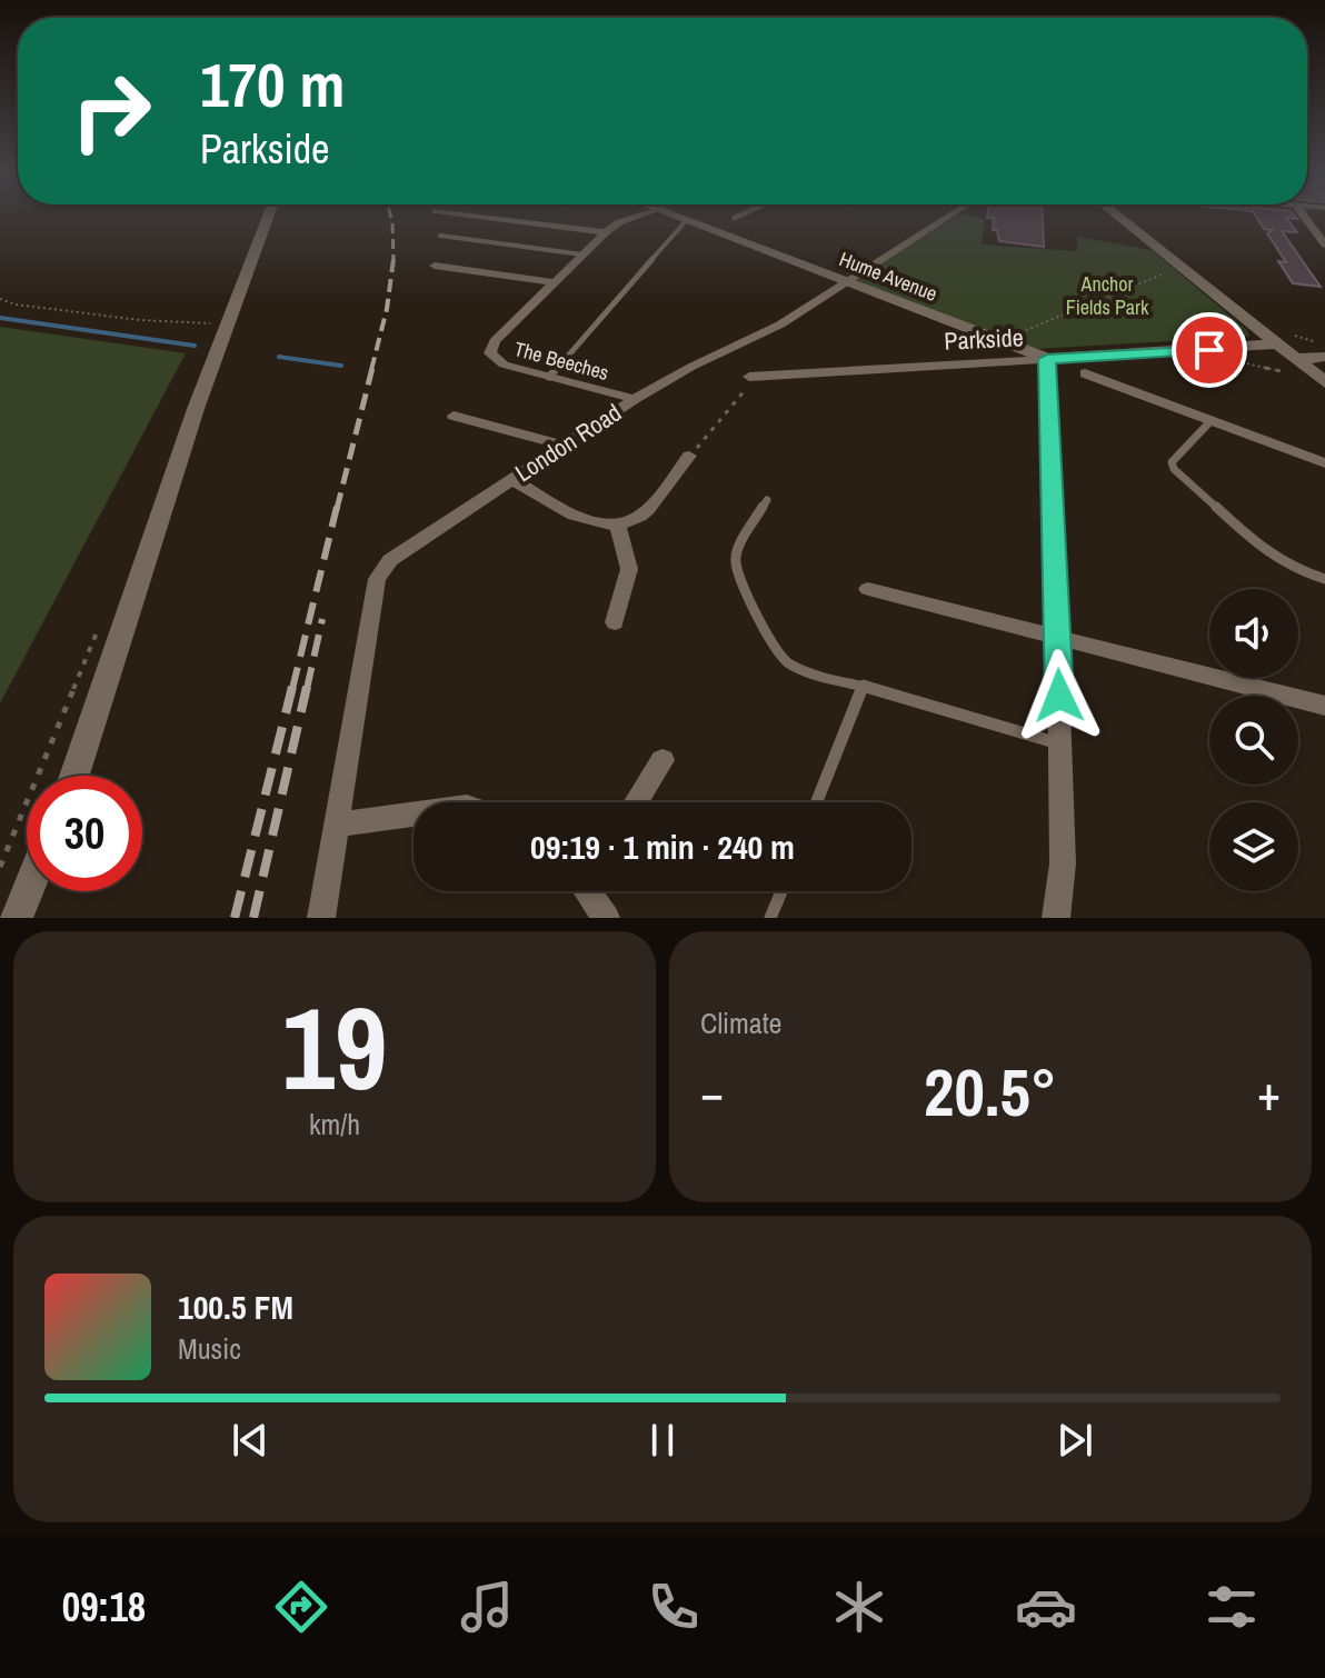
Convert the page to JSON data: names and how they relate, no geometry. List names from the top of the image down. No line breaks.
{"streets":{"street":["Hume Avenue","Parkside","The Beeches","London Road"]},"crossings":[["Hume Avenue","Parkside"],["Hume Avenue","London Road"],["The Beeches","London Road"]],"parks":["Anchor Fields Park"],"page":{"turn":["170 m","Parkside"],"limit":"30","trip":"09:19 · 1 min · 240 m","tile":[["19","km/h"],"Climate"],"heat":["−","20.5°","+"],"song":["100.5 FM","Music"],"tabs":"09:18"}}
